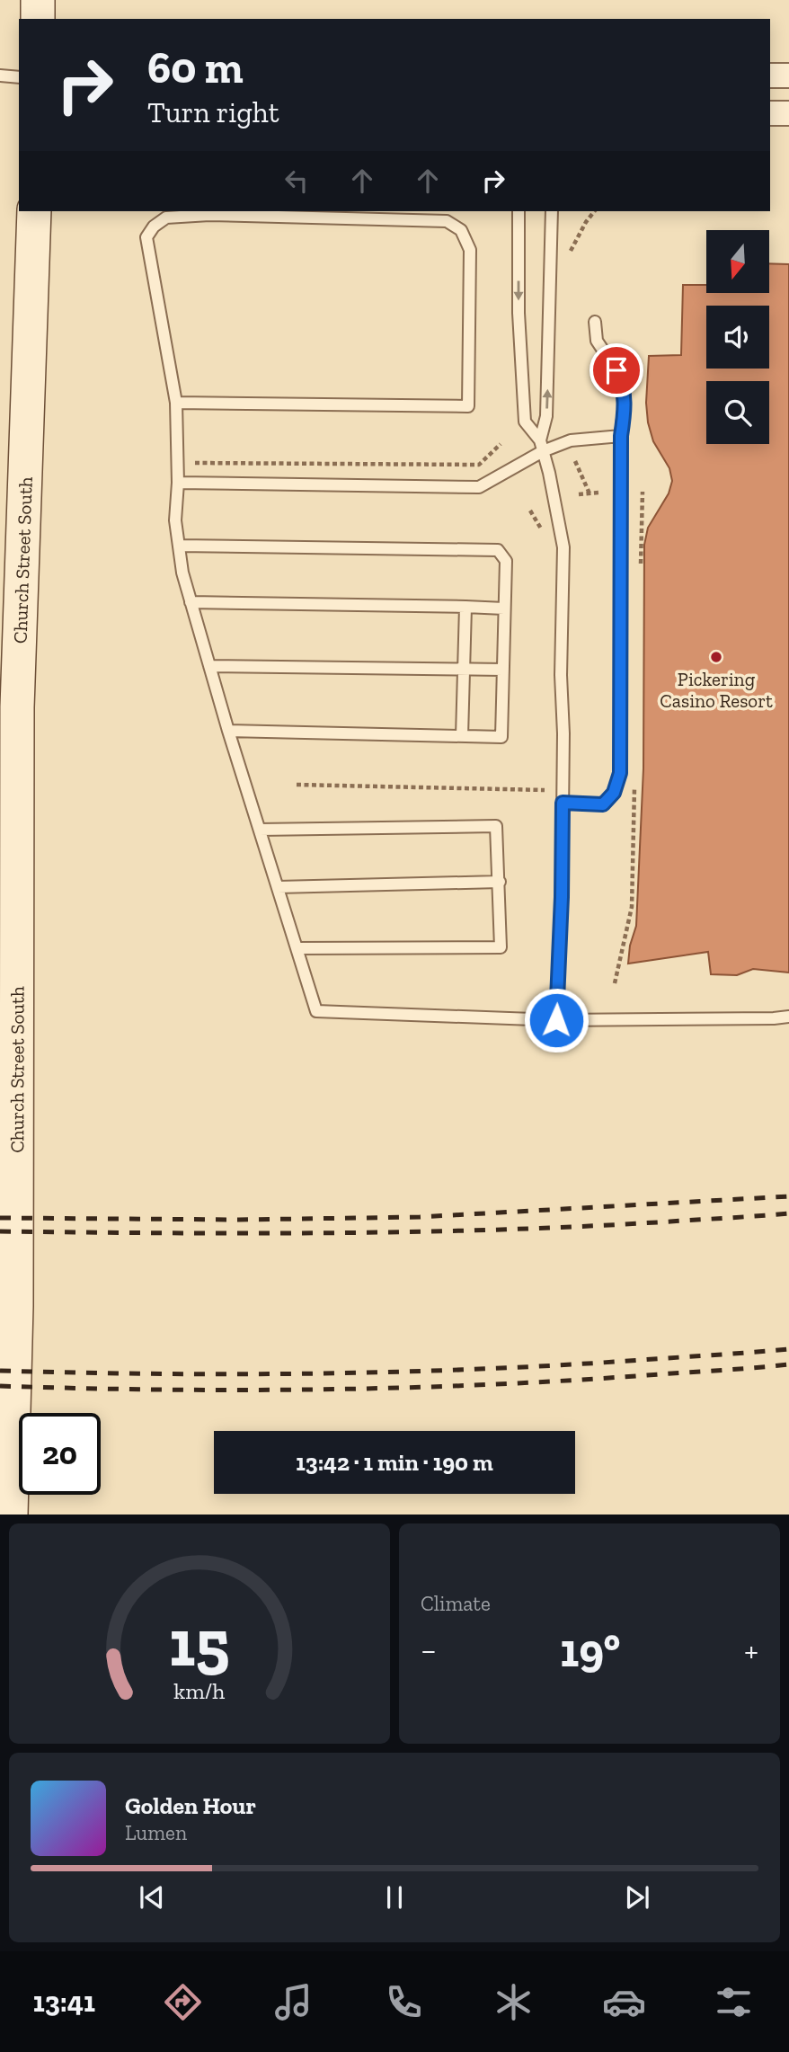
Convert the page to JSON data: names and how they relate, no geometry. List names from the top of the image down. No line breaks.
{"streets":{"main road":["Church Street South"]},"places":["Pickering Casino Resort"],"north":"bottom","page":{"turn":["60 m","Turn right"],"limit":"20","trip":"13:42 · 1 min · 190 m","tile":"Climate","heat":["−","19°","+"],"song":["Golden Hour","Lumen"],"tabs":"13:41","gauge":["15","km/h"]}}
